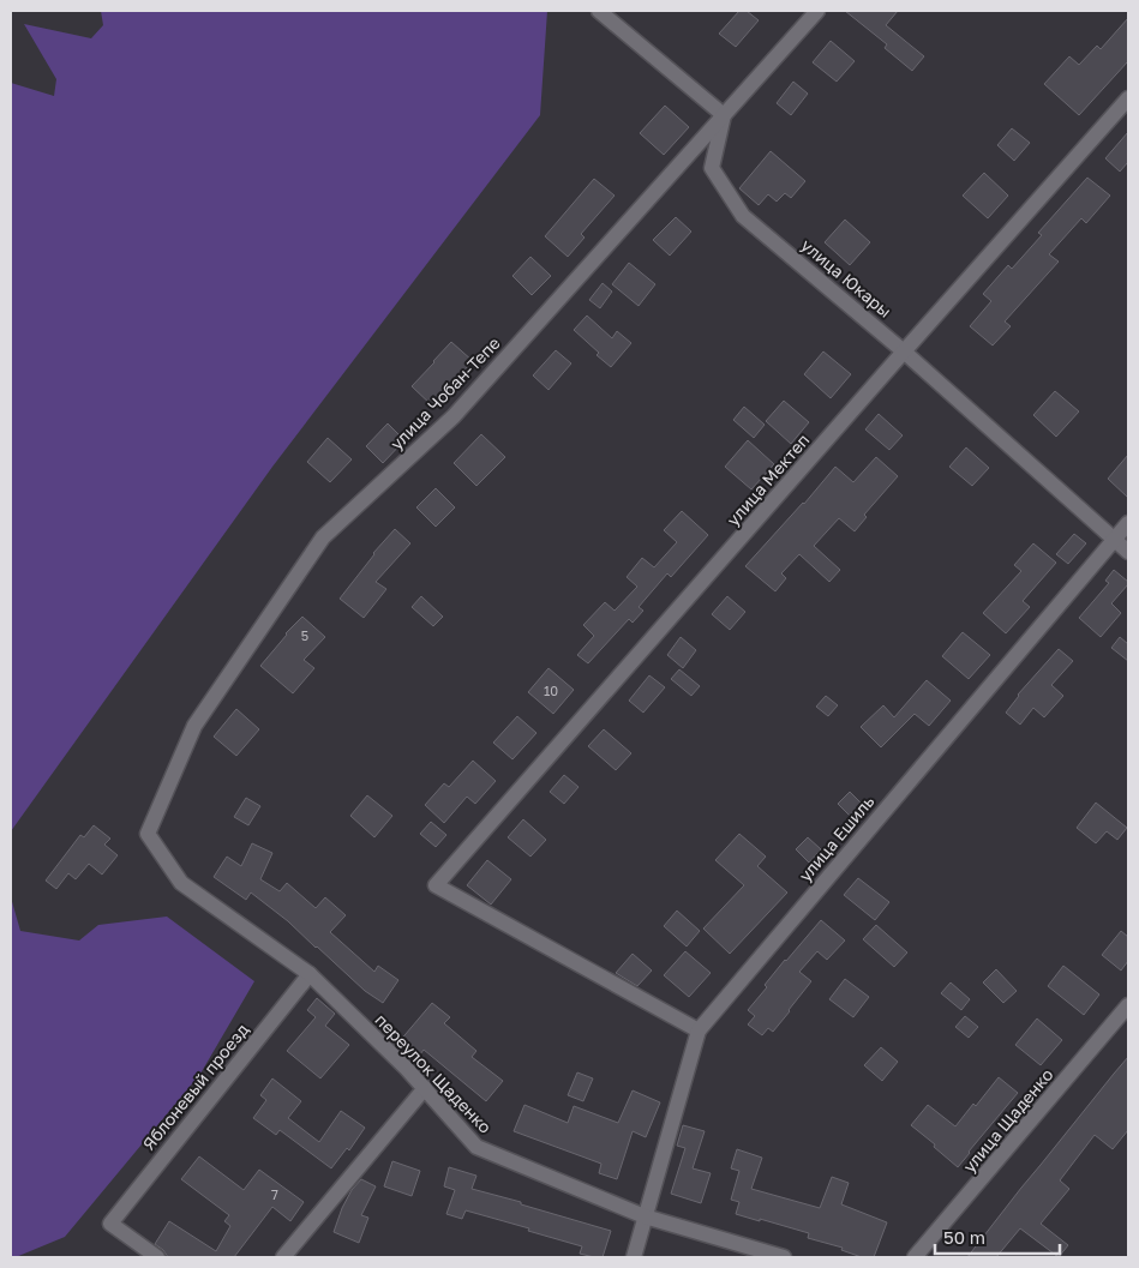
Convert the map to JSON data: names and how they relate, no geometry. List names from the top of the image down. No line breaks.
{"streets":{"street":["улица Юкары","улица Чобан-Тепе","улица Мектеп","улица Ешиль","переулок Щаденко","Яблоневый проезд","улица Щаденко"]},"crossings":[["улица Юкары","улица Чобан-Тепе"],["улица Юкары","улица Мектеп"],["улица Юкары","улица Ешиль"],["улица Чобан-Тепе","переулок Щаденко"],["улица Мектеп","улица Ешиль"],["улица Ешиль","переулок Щаденко"],["переулок Щаденко","Яблоневый проезд"]],"house_numbers":["5","10","7"],"scale_bar":"50 m"}
